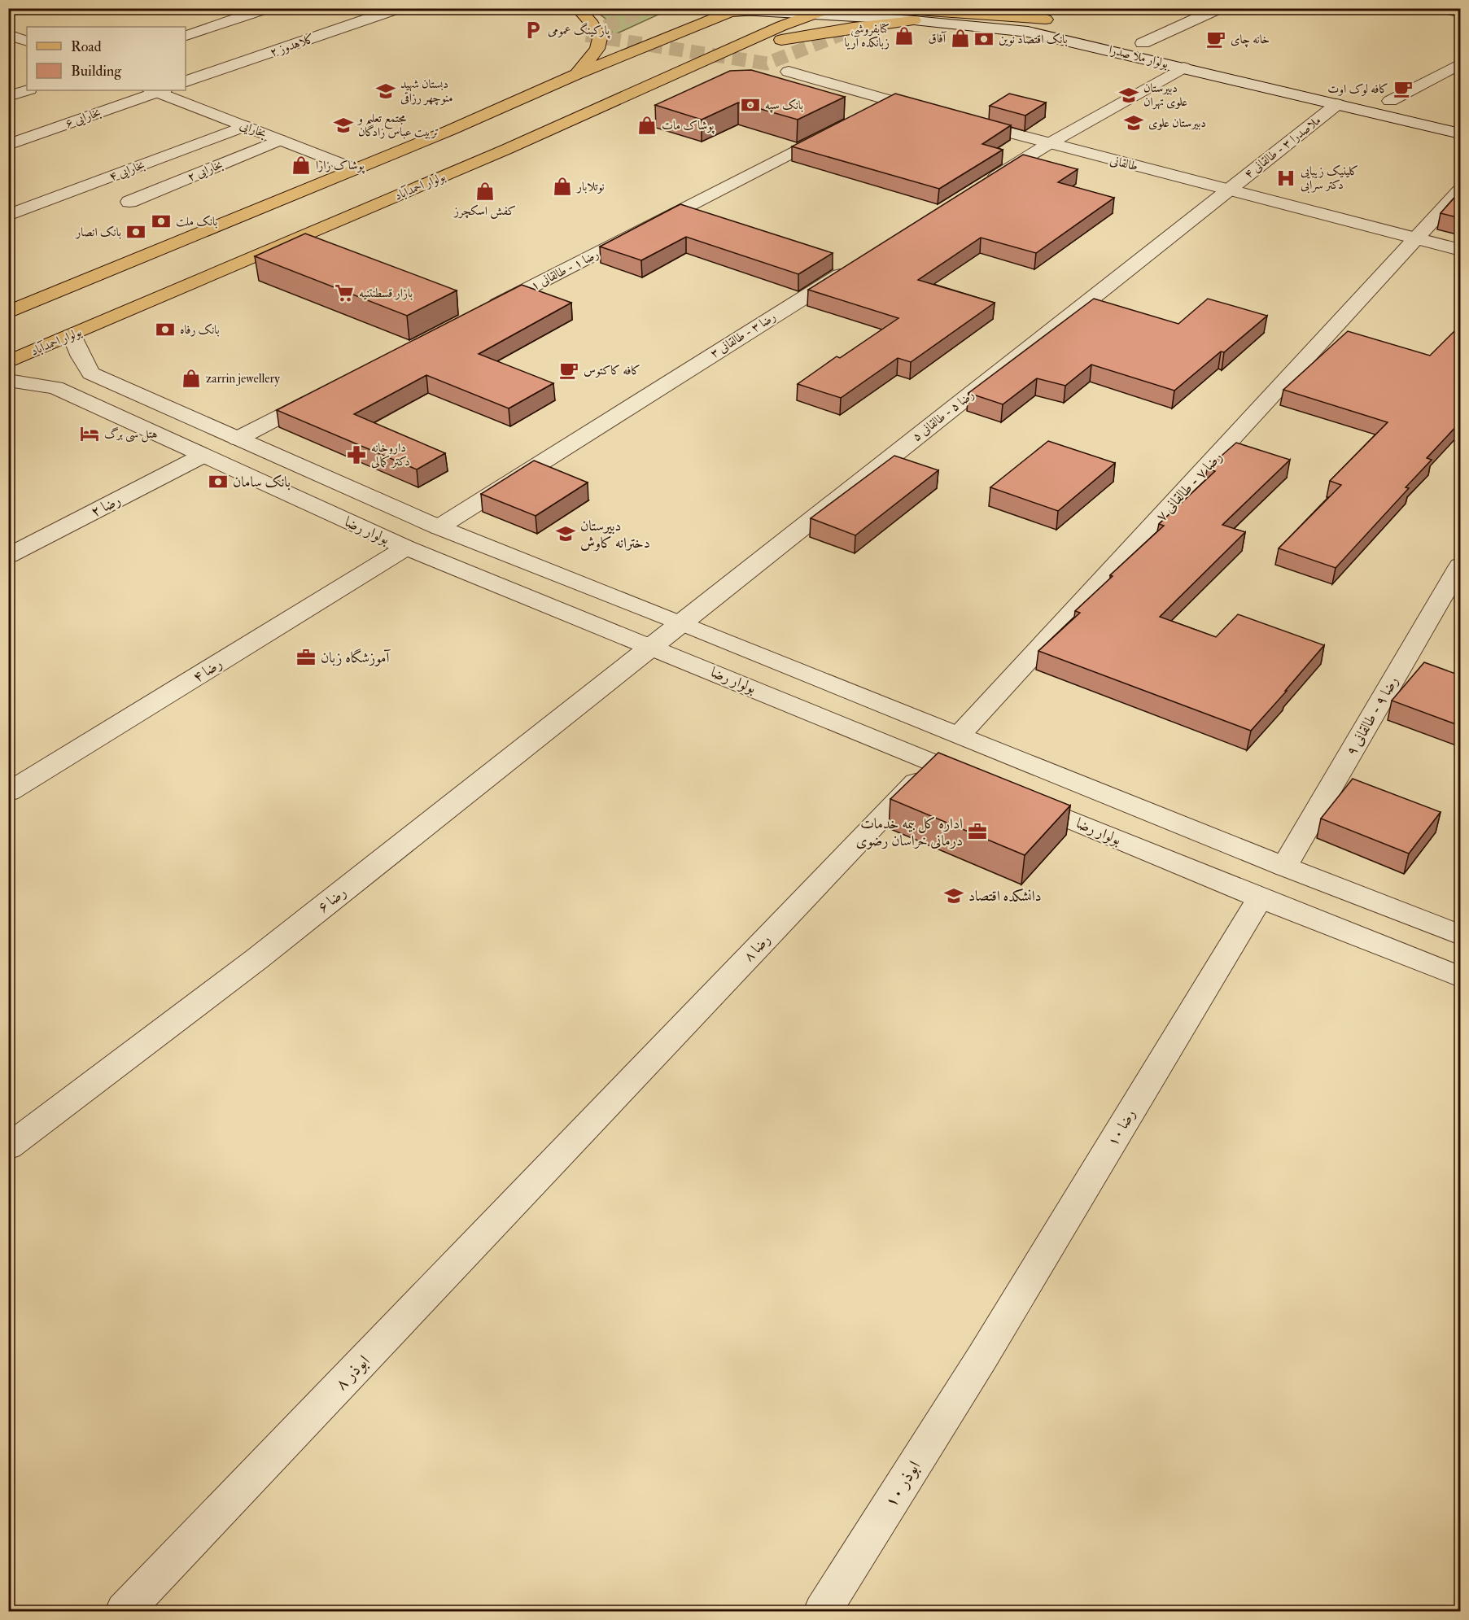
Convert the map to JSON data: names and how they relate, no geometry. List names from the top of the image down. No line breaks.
{"streets":{"main road":["بولوار احمدآباد"],"street":["کلاهدوز ۲","بولوار ملا صدرا","بخارایی ۶","بخارایی","ملاصدرا ۳ - طالقانی ۴","طالقانی","بخارایی ۴","بخارایی ۲","رضا ۱ - طالقانی ۱","رضا ۳ - طالقانی ۳","رضا ۵ - طالقانی ۵","رضا ۷ - طالقانی ۷","رضا ۲","بولوار رضا","رضا ۴","رضا ۹ - طالقانی ۹","رضا ۶","رضا ۸","رضا ۱۰","ابوذر ۸","ابوذر ۱۰"]},"crossings":[["بولوار ملا صدرا","ملاصدرا ۳ - طالقانی ۴"],["بولوار ملا صدرا","بولوار احمدآباد"],["بخارایی ۶","بخارایی"],["بخارایی","بخارایی ۴"],["بخارایی","بخارایی ۲"],["ملاصدرا ۳ - طالقانی ۴","طالقانی"],["ملاصدرا ۳ - طالقانی ۴","رضا ۵ - طالقانی ۵"],["طالقانی","رضا ۵ - طالقانی ۵"],["طالقانی","رضا ۷ - طالقانی ۷"],["رضا ۵ - طالقانی ۵","بولوار رضا"],["رضا ۵ - طالقانی ۵","رضا ۶"],["رضا ۲","بولوار رضا"],["بولوار رضا","رضا ۴"],["بولوار رضا","رضا ۹ - طالقانی ۹"],["بولوار رضا","رضا ۶"],["بولوار رضا","رضا ۸"],["بولوار رضا","رضا ۱۰"],["رضا ۹ - طالقانی ۹","رضا ۱۰"],["رضا ۸","ابوذر ۸"],["رضا ۱۰","ابوذر ۱۰"]],"places":{"parking":["پارکینگ عمومی"],"shop":["کتابفروشی زبانکده آریا","آفاق","پوشاک مات","پوشاک زارا","نوتلابار","کفش اسکچرز","zarrin jewellery"],"bank":["بانک اقتصاد نوین","بانک سپه","بانک ملت","بانک انصار","بانک رفاه","بانک سامان"],"cafe":["خانه چای","کافه لوک اوت","کافه کاکتوس"],"school or university":["دبستان شهید منوچهر رزاقی","دبیرستان علوی تهران","دبیرستان علوی","مجتمع تعلیم و تربیت عباس زادگان","دبیرستان دخترانه کاوش","دانشکده اقتصاد"],"hospital":["کلینیک زیبایی دکتر سرابی"],"supermarket":["بازار قسطنتنیه"],"hotel":["هتل سی برگ"],"pharmacy":["داروخانه دکتر کمالی"],"office":["آموزشگاه زبان","اداره کل بیمه خدمات درمانی خراسان رضوی"]},"legend":["Road","Building"]}
